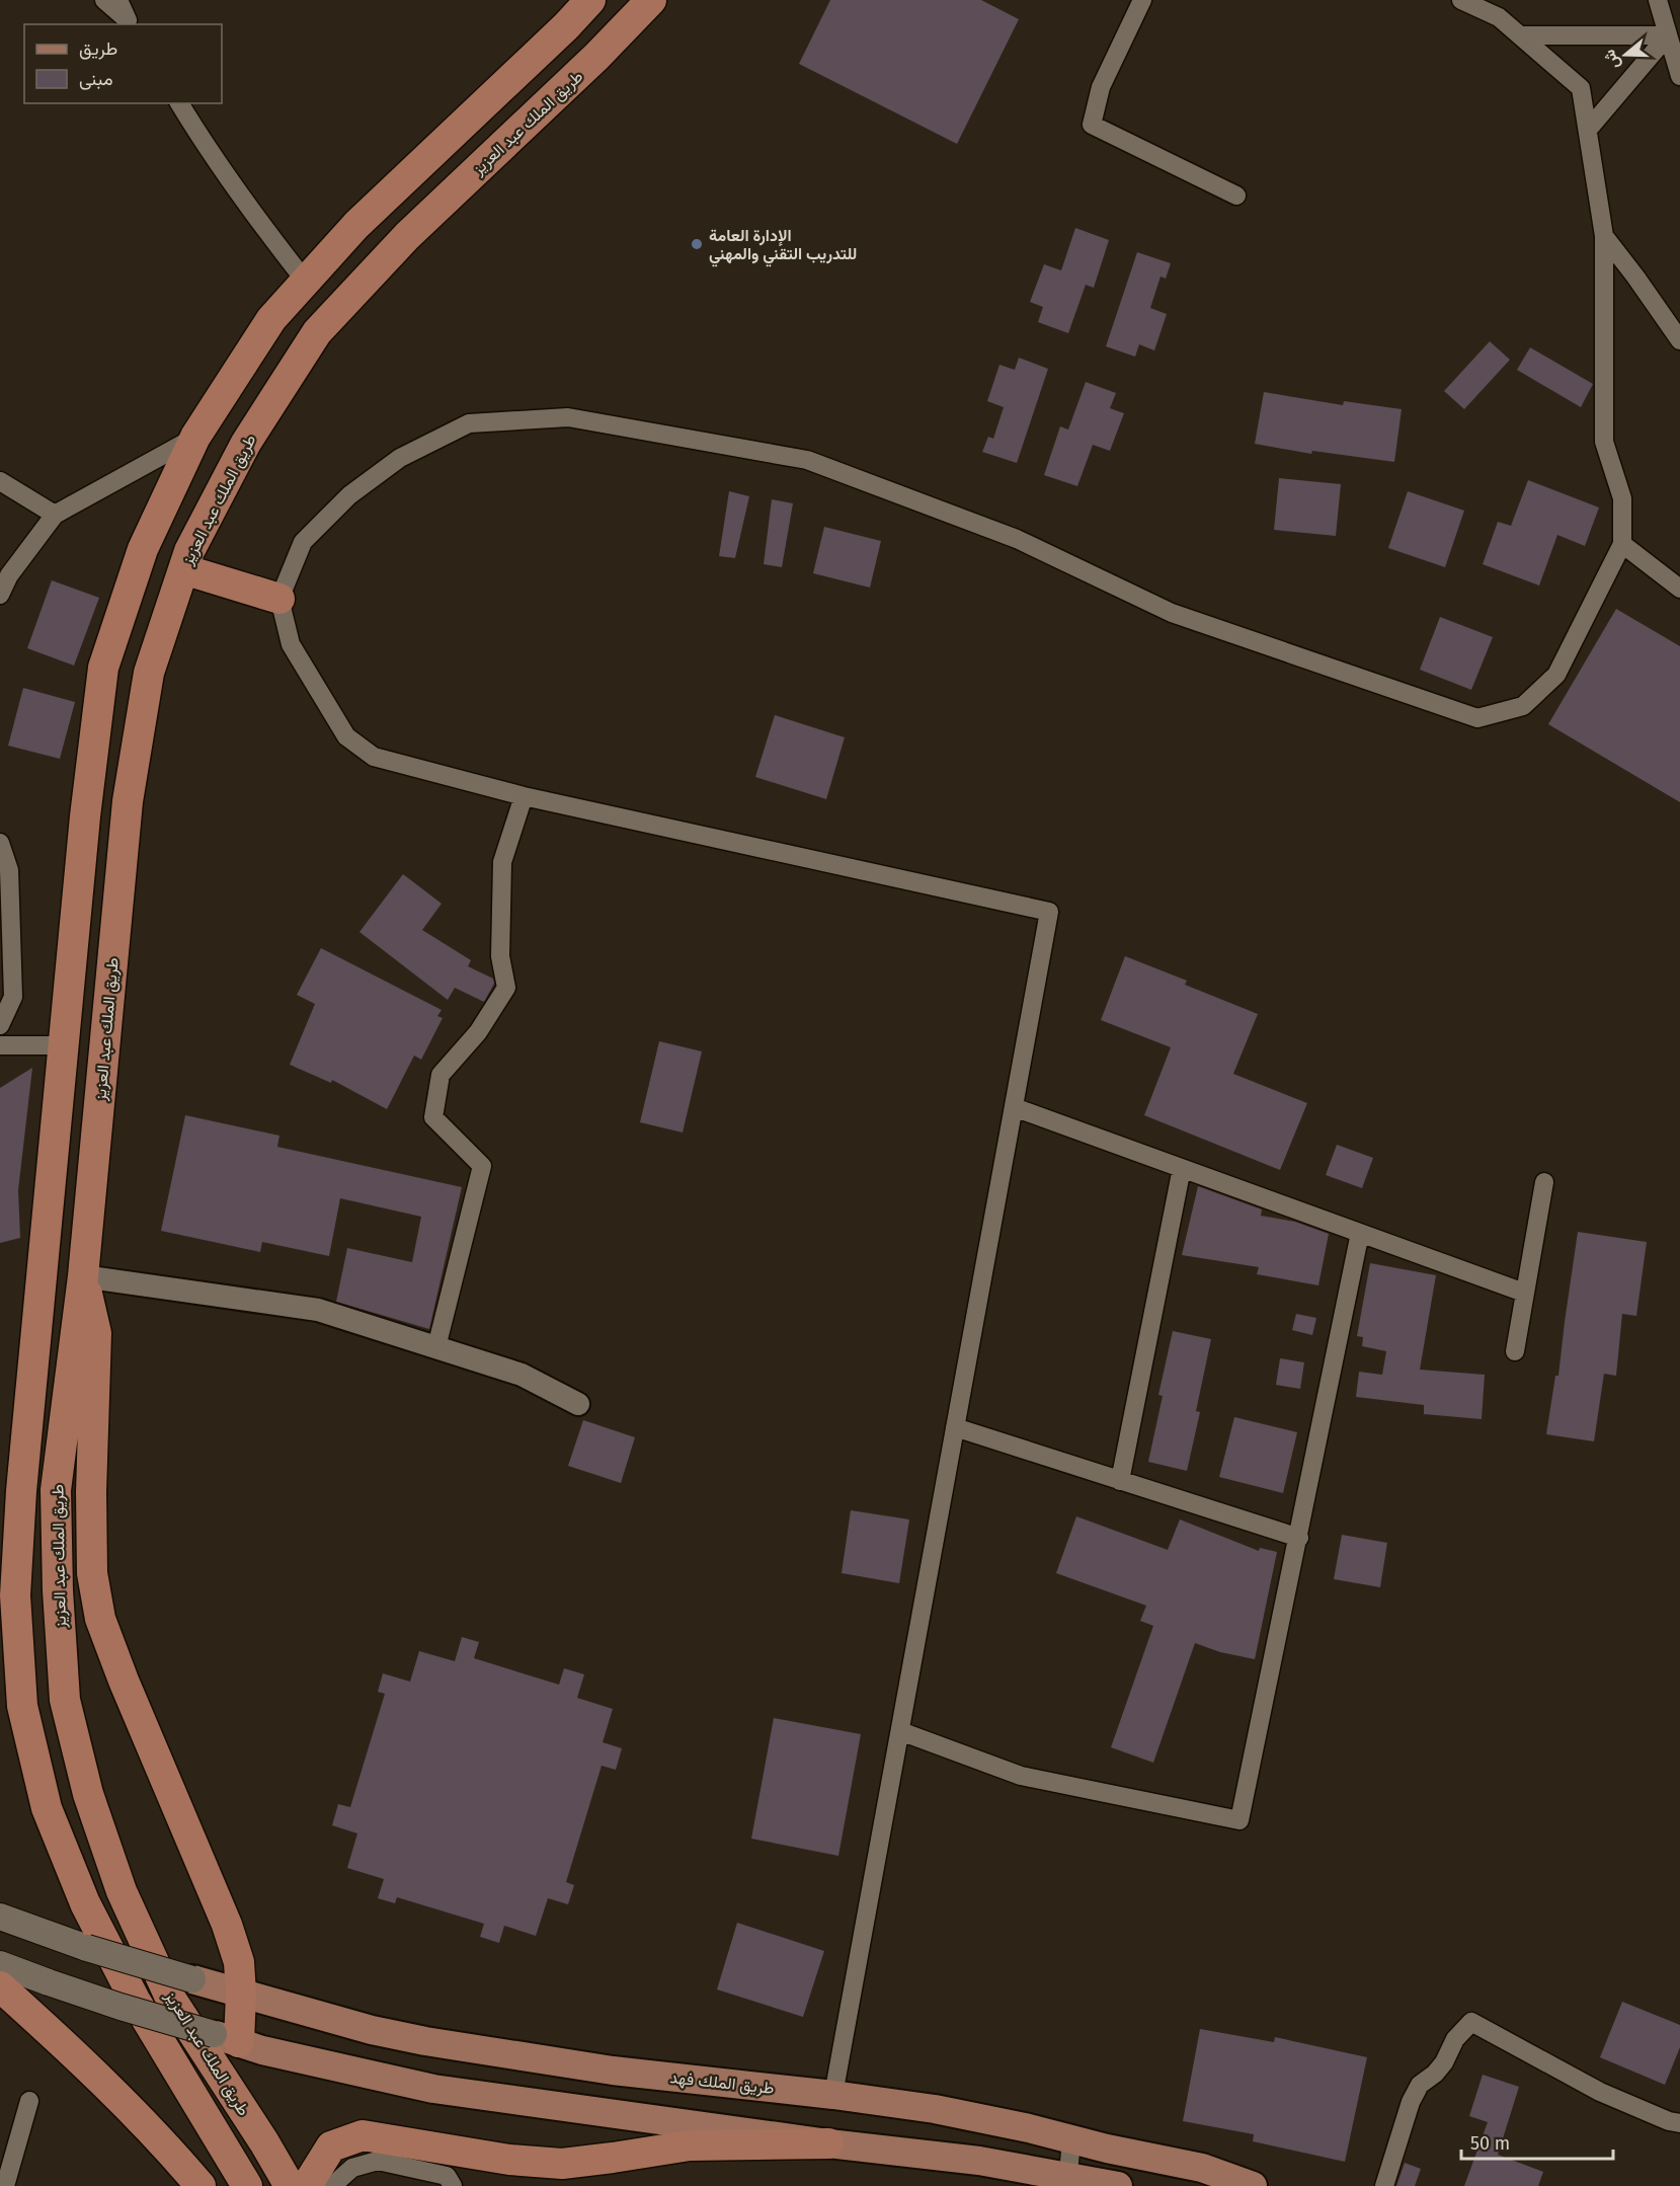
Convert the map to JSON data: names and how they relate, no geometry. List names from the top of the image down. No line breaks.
{"streets":{"highway":["طريق الملك عبد العزيز"],"main road":["طريق الملك فهد"]},"places":["الإدارة العامة للتدريب التقني والمهني"],"legend":["طريق","مبنى"],"scale_bar":"50 m","north":"left"}
